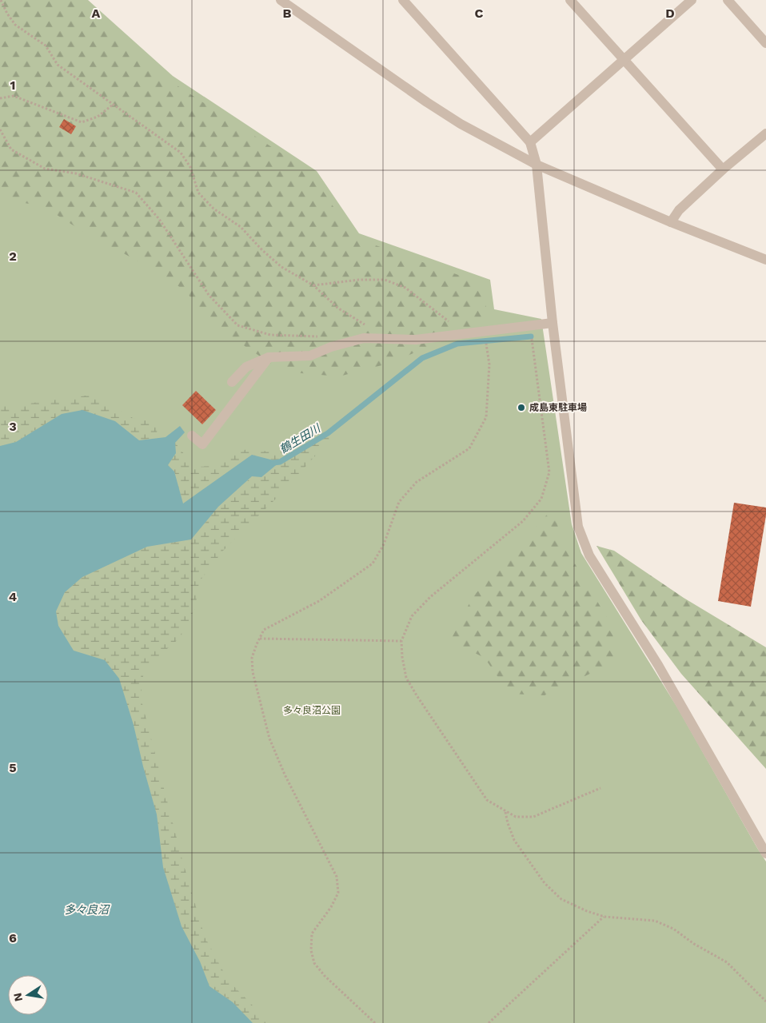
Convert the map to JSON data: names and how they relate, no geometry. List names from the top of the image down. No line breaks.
{"water":["鶴生田川","多々良沼"],"parks":["多々良沼公園"],"places":["成島東駐車場"],"north":"left","grid":{"columns":["A","B","C","D"],"rows":["1","2","3","4","5","6"]}}
